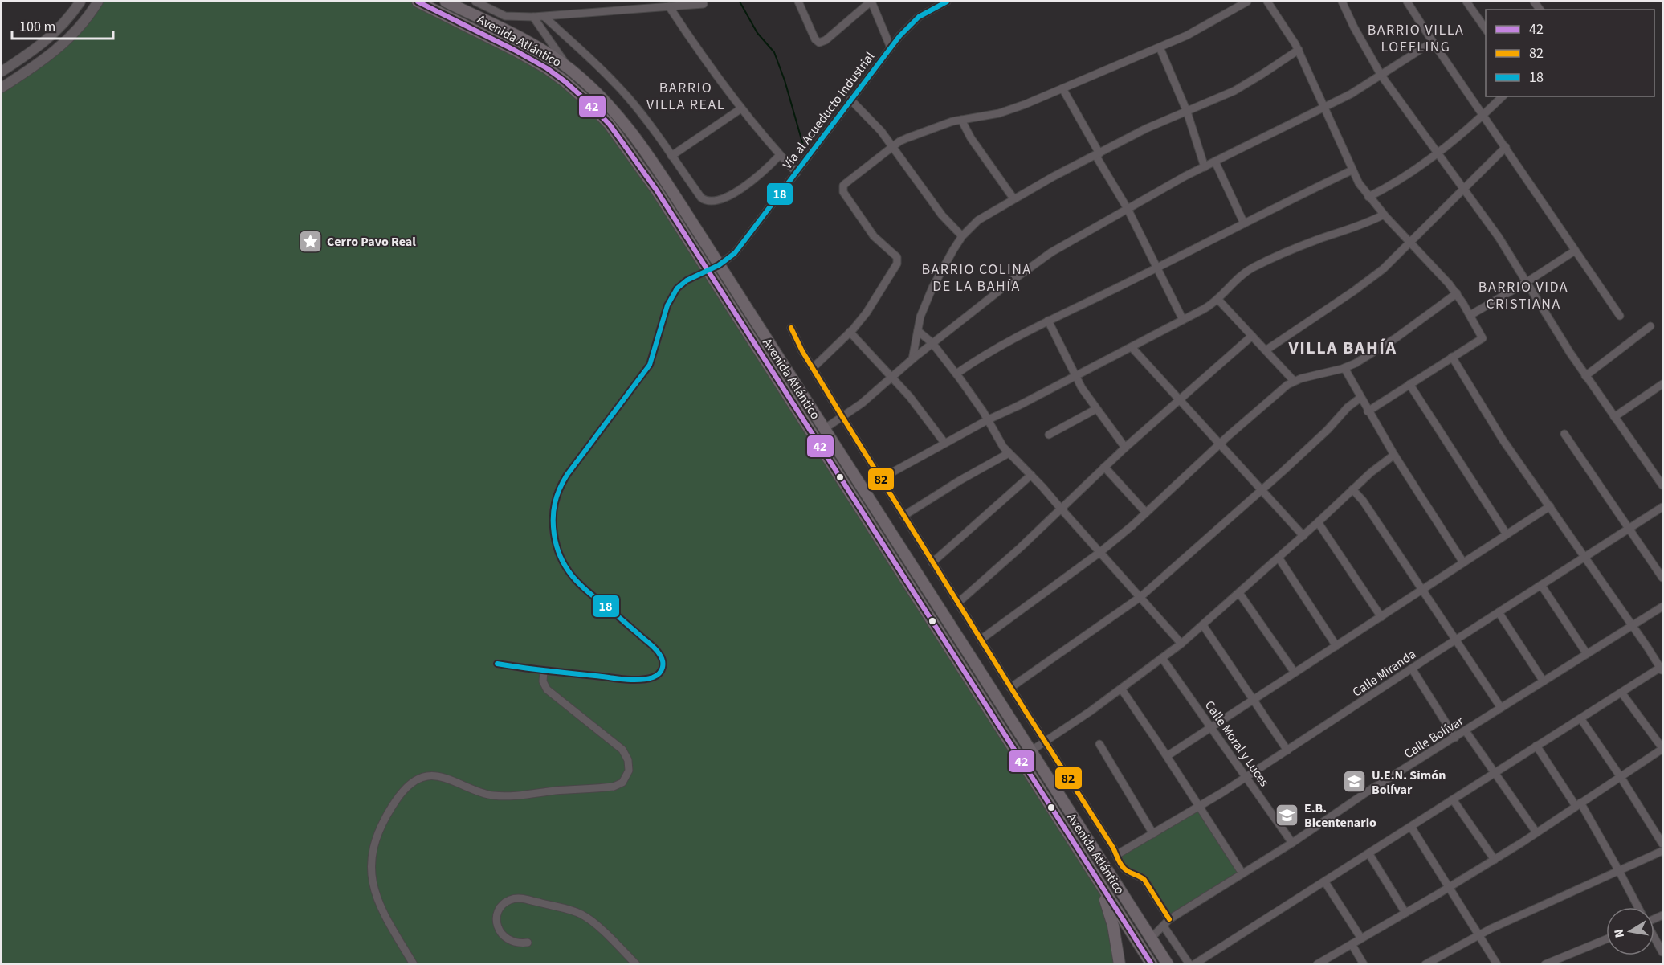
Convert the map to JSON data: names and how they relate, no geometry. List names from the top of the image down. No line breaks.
{"streets":{"main road":["Avenida Atlántico"],"street":["Vía al Acueducto Industrial","Calle Miranda","Calle Bolívar","Calle Moral y Luces"]},"crossings":[["Avenida Atlántico","Vía al Acueducto Industrial"],["Calle Miranda","Calle Moral y Luces"],["Calle Bolívar","Calle Moral y Luces"]],"districts":["BARRIO VILLA LOEFLING","BARRIO VILLA REAL","BARRIO COLINA DE LA BAHÍA","BARRIO VIDA CRISTIANA","VILLA BAHÍA"],"places":{"place":["Cerro Pavo Real"],"school or university":["U.E.N. Simón Bolívar","E.B. Bicentenario"]},"lines":["transit line 42","transit line 18","transit line 82"],"legend":["42","82","18"],"scale_bar":"100 m","north":"left"}
